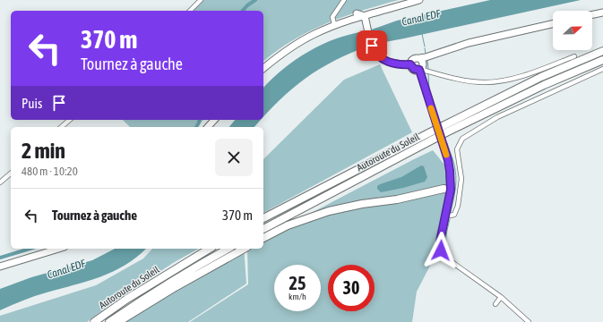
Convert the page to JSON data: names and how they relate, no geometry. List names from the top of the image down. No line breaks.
{"streets":{"highway":["Autoroute du Soleil"]},"water":["Canal EDF"],"north":"right","page":{"turn":["370 m","Tournez à gauche"],"then":"Puis","heading":["2 min","480 m · 10:20"],"list":[{"name":"Tournez à gauche","value":"370 m"}],"speed":"25 km/h","limit":"30"}}
